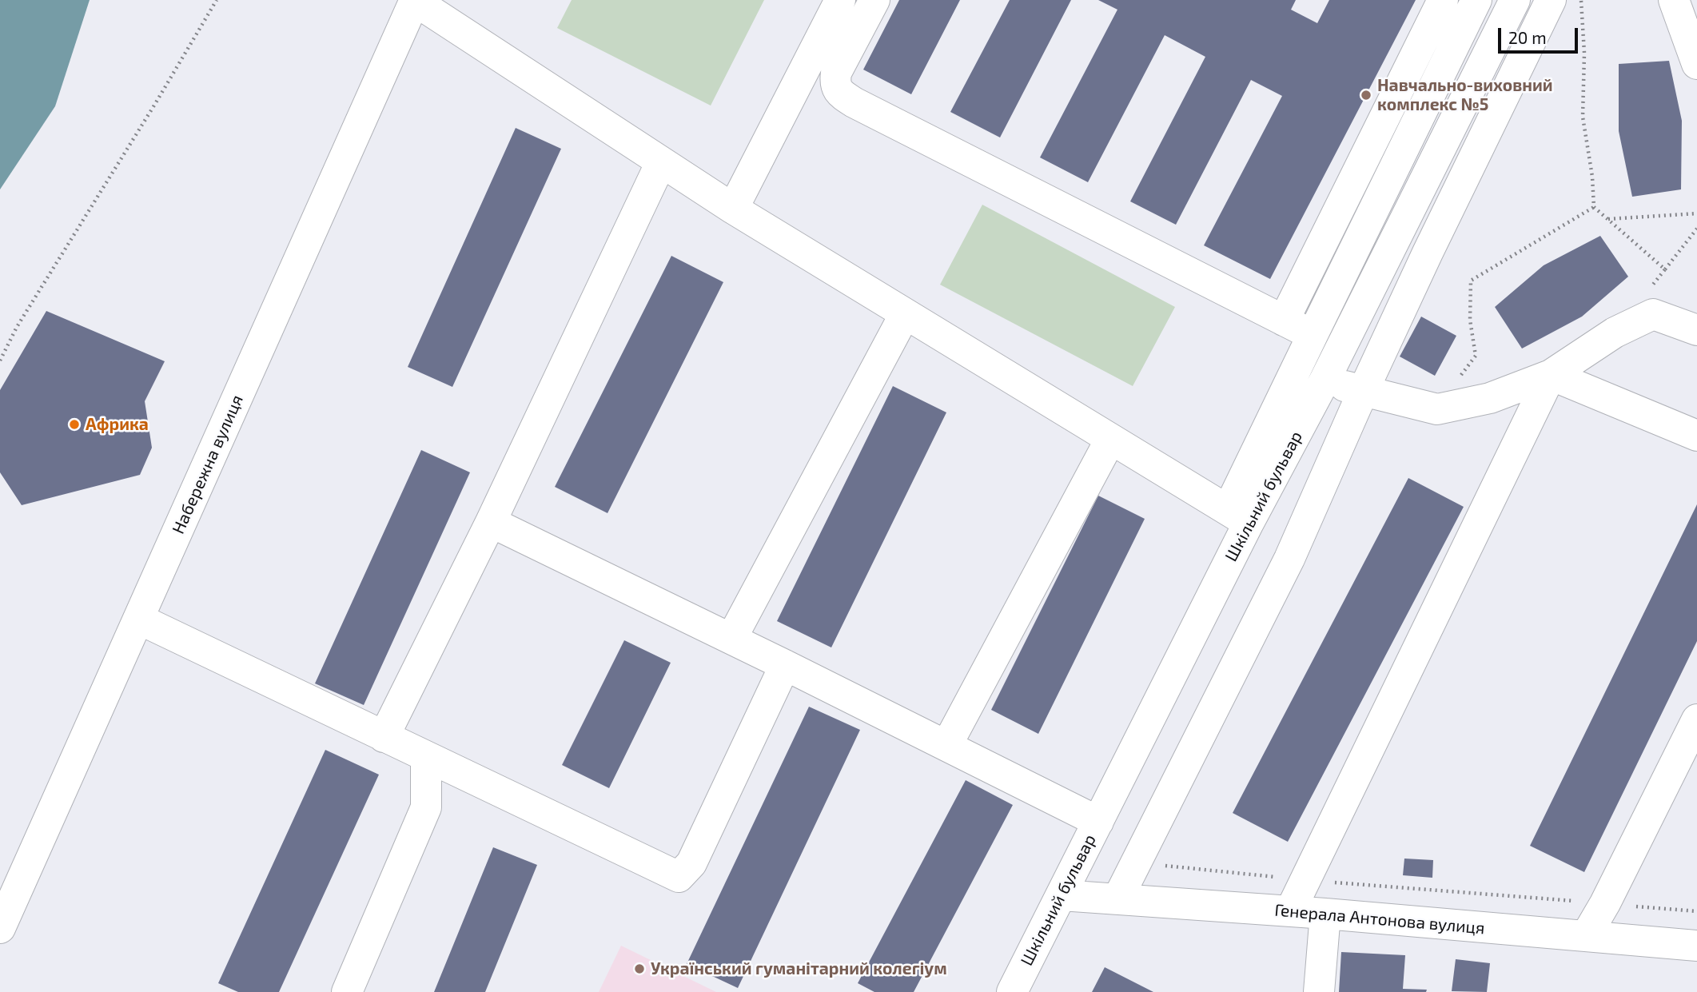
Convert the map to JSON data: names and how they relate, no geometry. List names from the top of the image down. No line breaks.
{"streets":{"street":["Набережна вулиця","Шкільний бульвар","Генерала Антонова вулиця"]},"crossings":[["Шкільний бульвар","Генерала Антонова вулиця"]],"places":["Навчально-виховний комплекс №5","Африка","Український гуманітарний колегіум"],"scale_bar":"20 m"}
